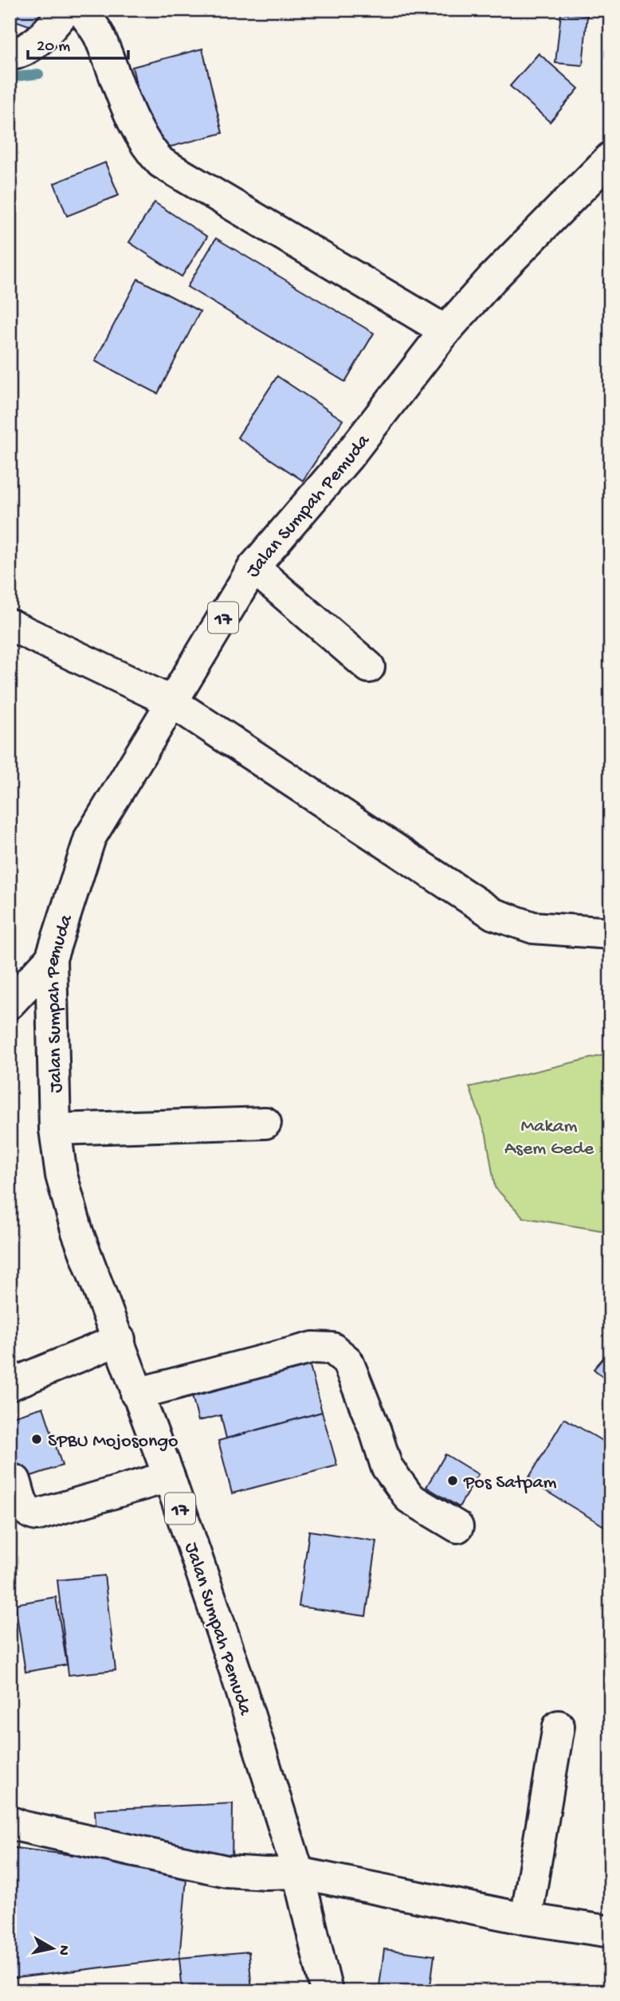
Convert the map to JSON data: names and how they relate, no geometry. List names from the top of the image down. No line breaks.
{"streets":{"main road":["Jalan Sumpah Pemuda","17"]},"parks":["Makam Asem Gede"],"places":["SPBU Mojosongo","Pos Satpam"],"scale_bar":"20 m","north":"right"}
